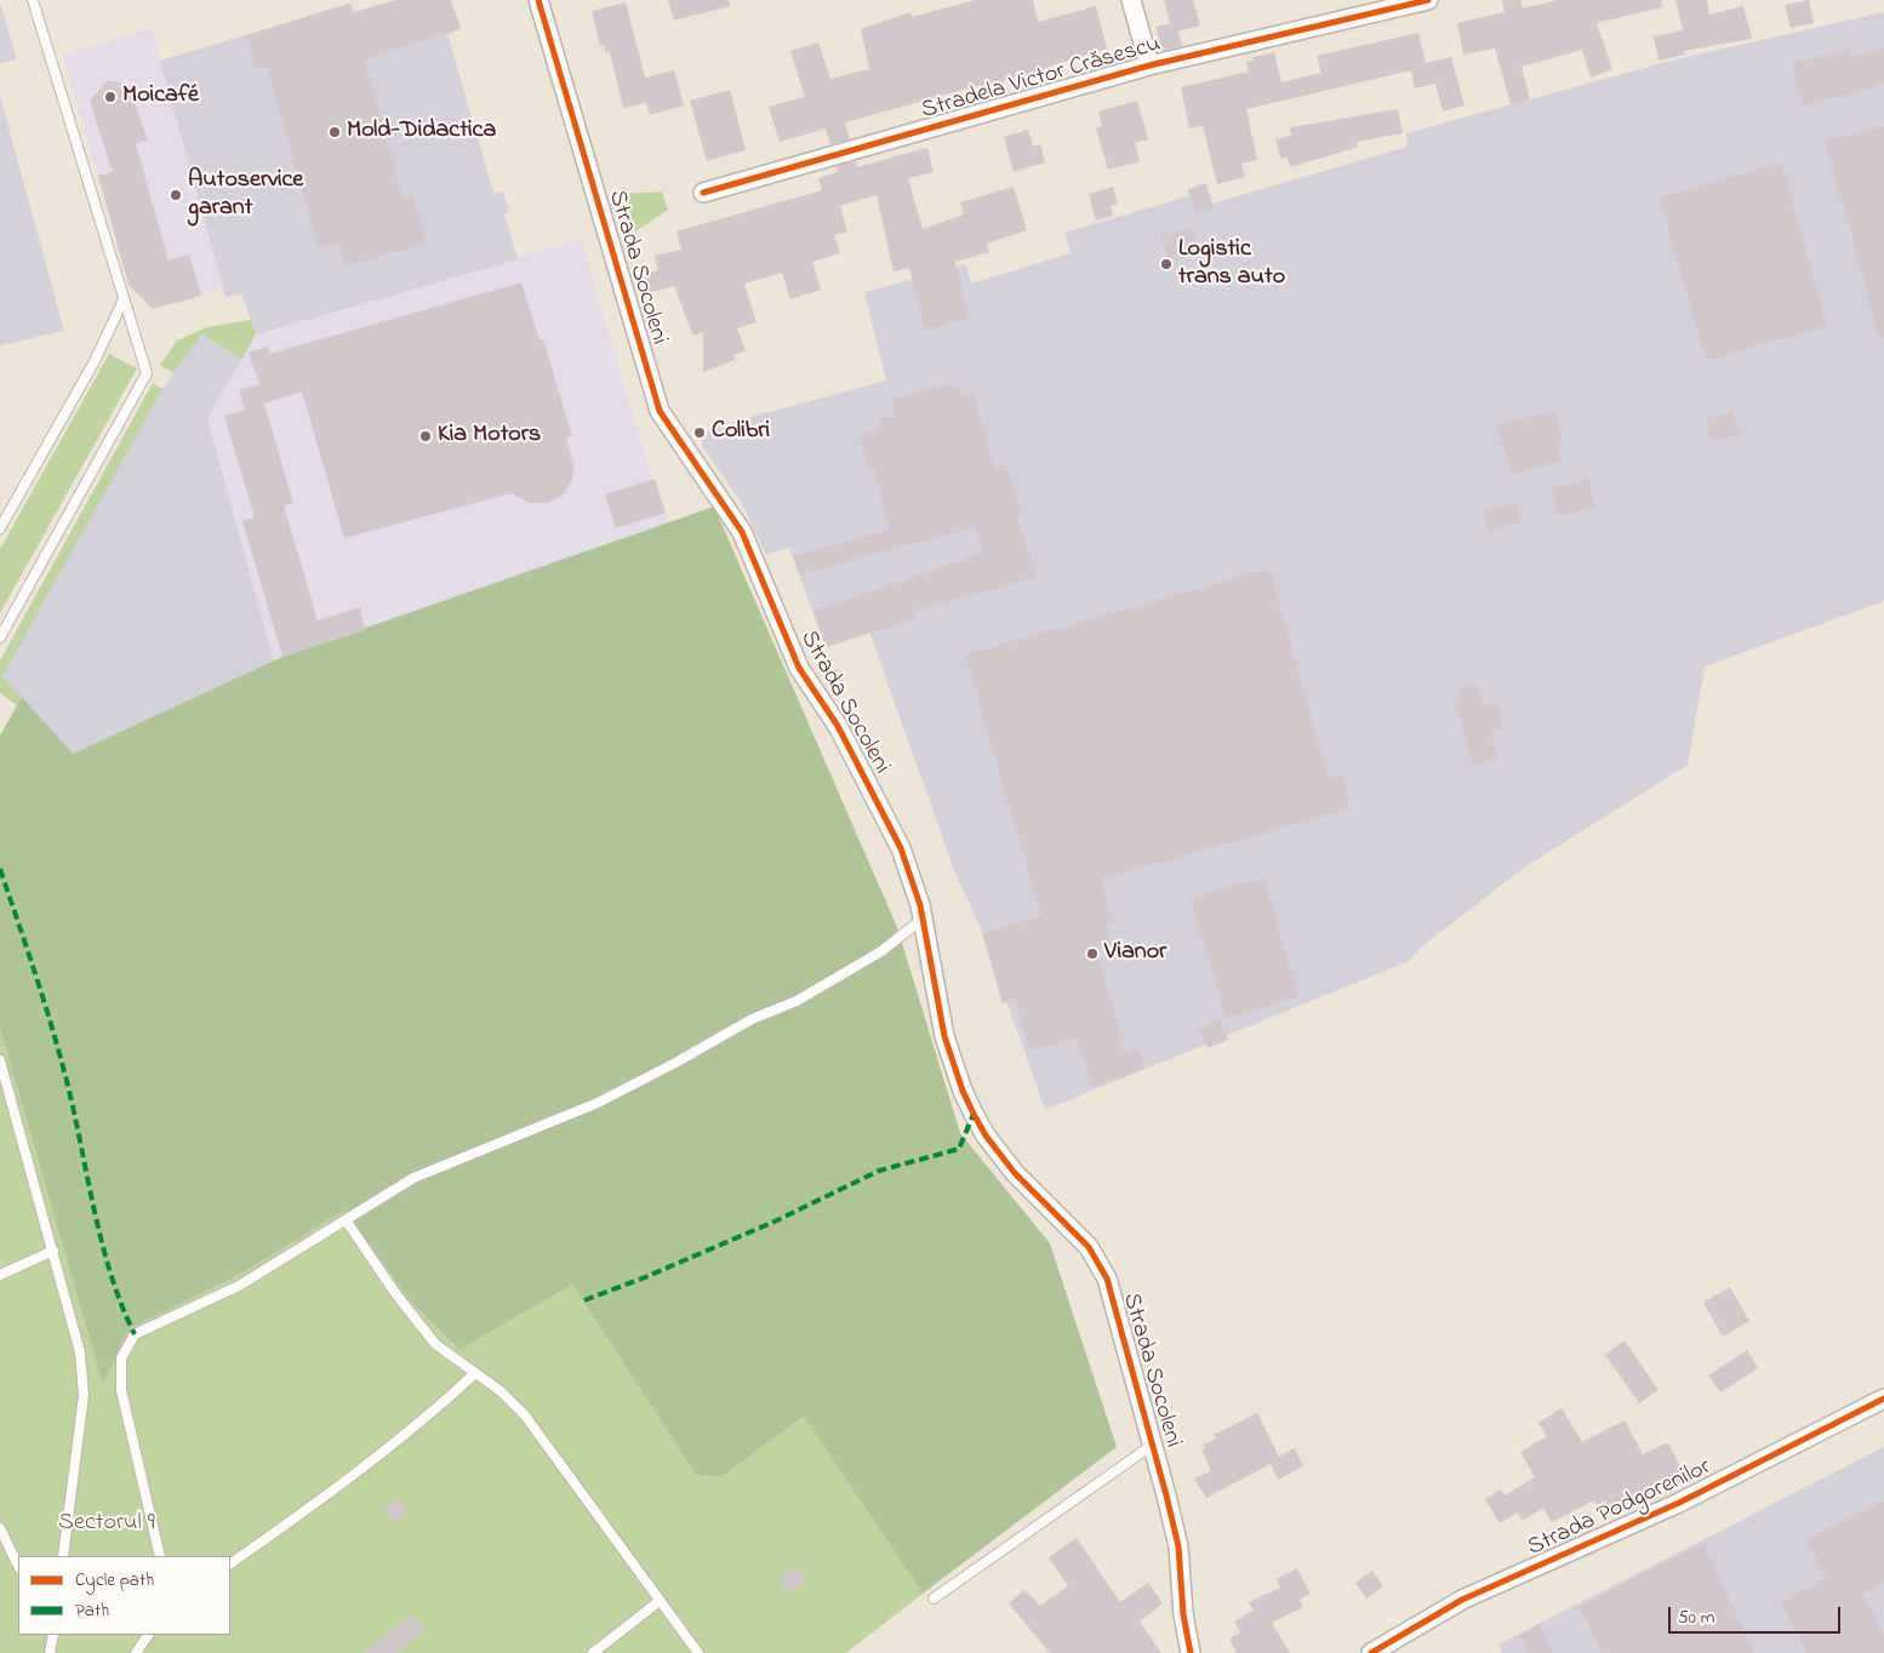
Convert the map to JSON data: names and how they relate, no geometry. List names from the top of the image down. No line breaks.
{"streets":{"street":["Stradela Victor Crăsescu","Strada Socoleni","Strada Podgorenilor"]},"parks":["Sectorul 9"],"places":["Moicafé","Mold-Didactica","Autoservice garant","Logistic trans auto","Colibri","Kia Motors","Vianor"],"legend":["Cycle path","Path"],"scale_bar":"50 m"}
